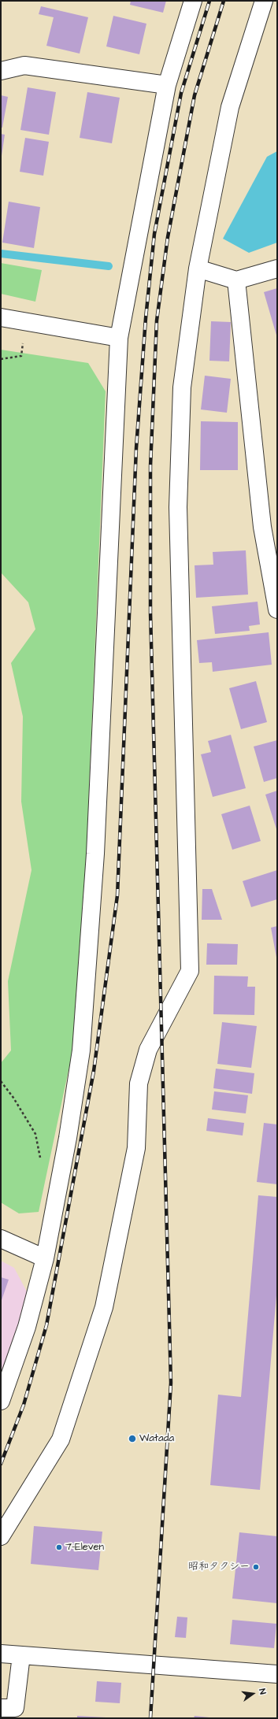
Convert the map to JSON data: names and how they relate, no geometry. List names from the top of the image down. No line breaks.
{"places":["Watada","7-Eleven","昭和タクシー"],"north":"right"}
